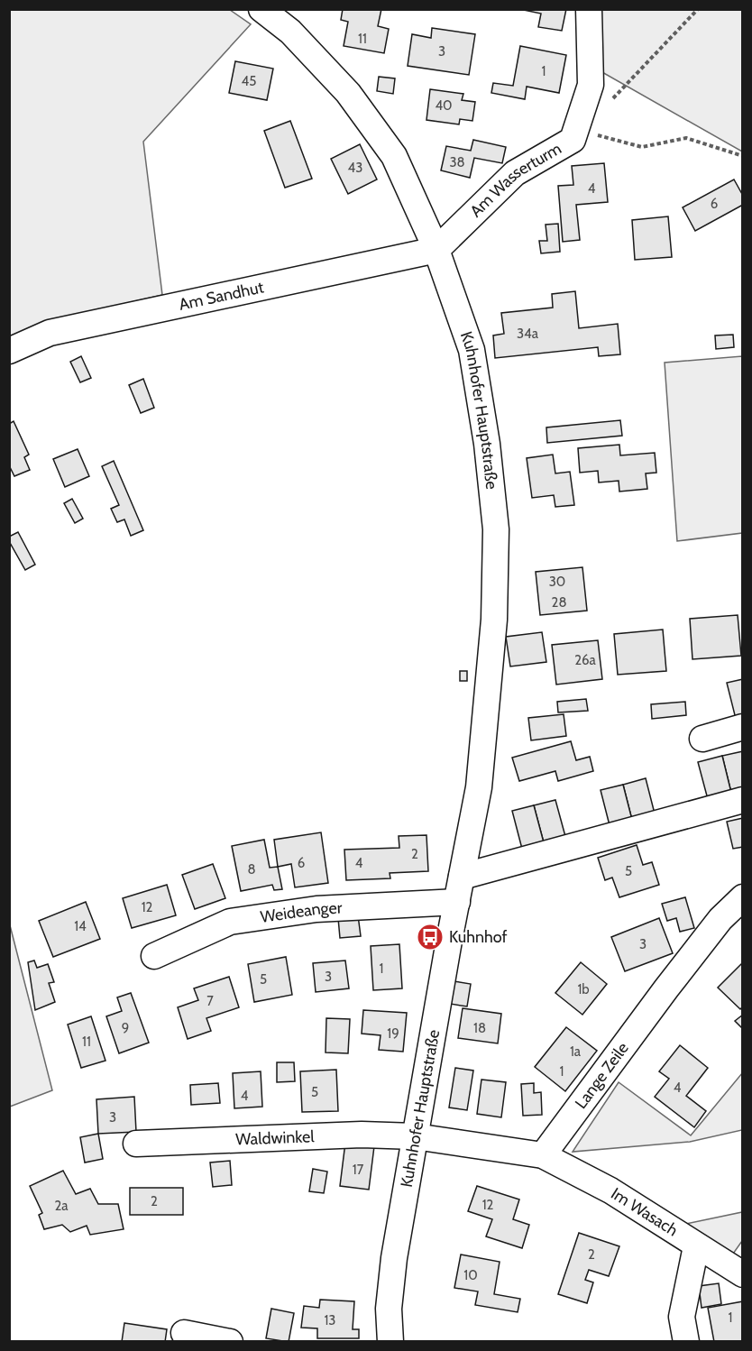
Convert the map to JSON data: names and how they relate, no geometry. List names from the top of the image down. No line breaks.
{"streets":{"street":["Am Wasserturm","Am Sandhut","Kuhnhofer Hauptstraße","Weideanger","Lange Zeile","Waldwinkel","Im Wasach"]},"crossings":[["Am Wasserturm","Am Sandhut"],["Am Wasserturm","Kuhnhofer Hauptstraße"],["Am Sandhut","Kuhnhofer Hauptstraße"],["Kuhnhofer Hauptstraße","Weideanger"],["Kuhnhofer Hauptstraße","Waldwinkel"],["Lange Zeile","Im Wasach"]],"places":{"bus stop":["Kuhnhof"]},"house_numbers":["11","3","1","45","40","38","43","4","6","34a","30","28","26a","2","6","4","8","5","12","14","3","1","3","5","1b","7","9","18","19","11","1a","1","4","5","4","3","17","2","12","2a","2","10","1","13"]}
